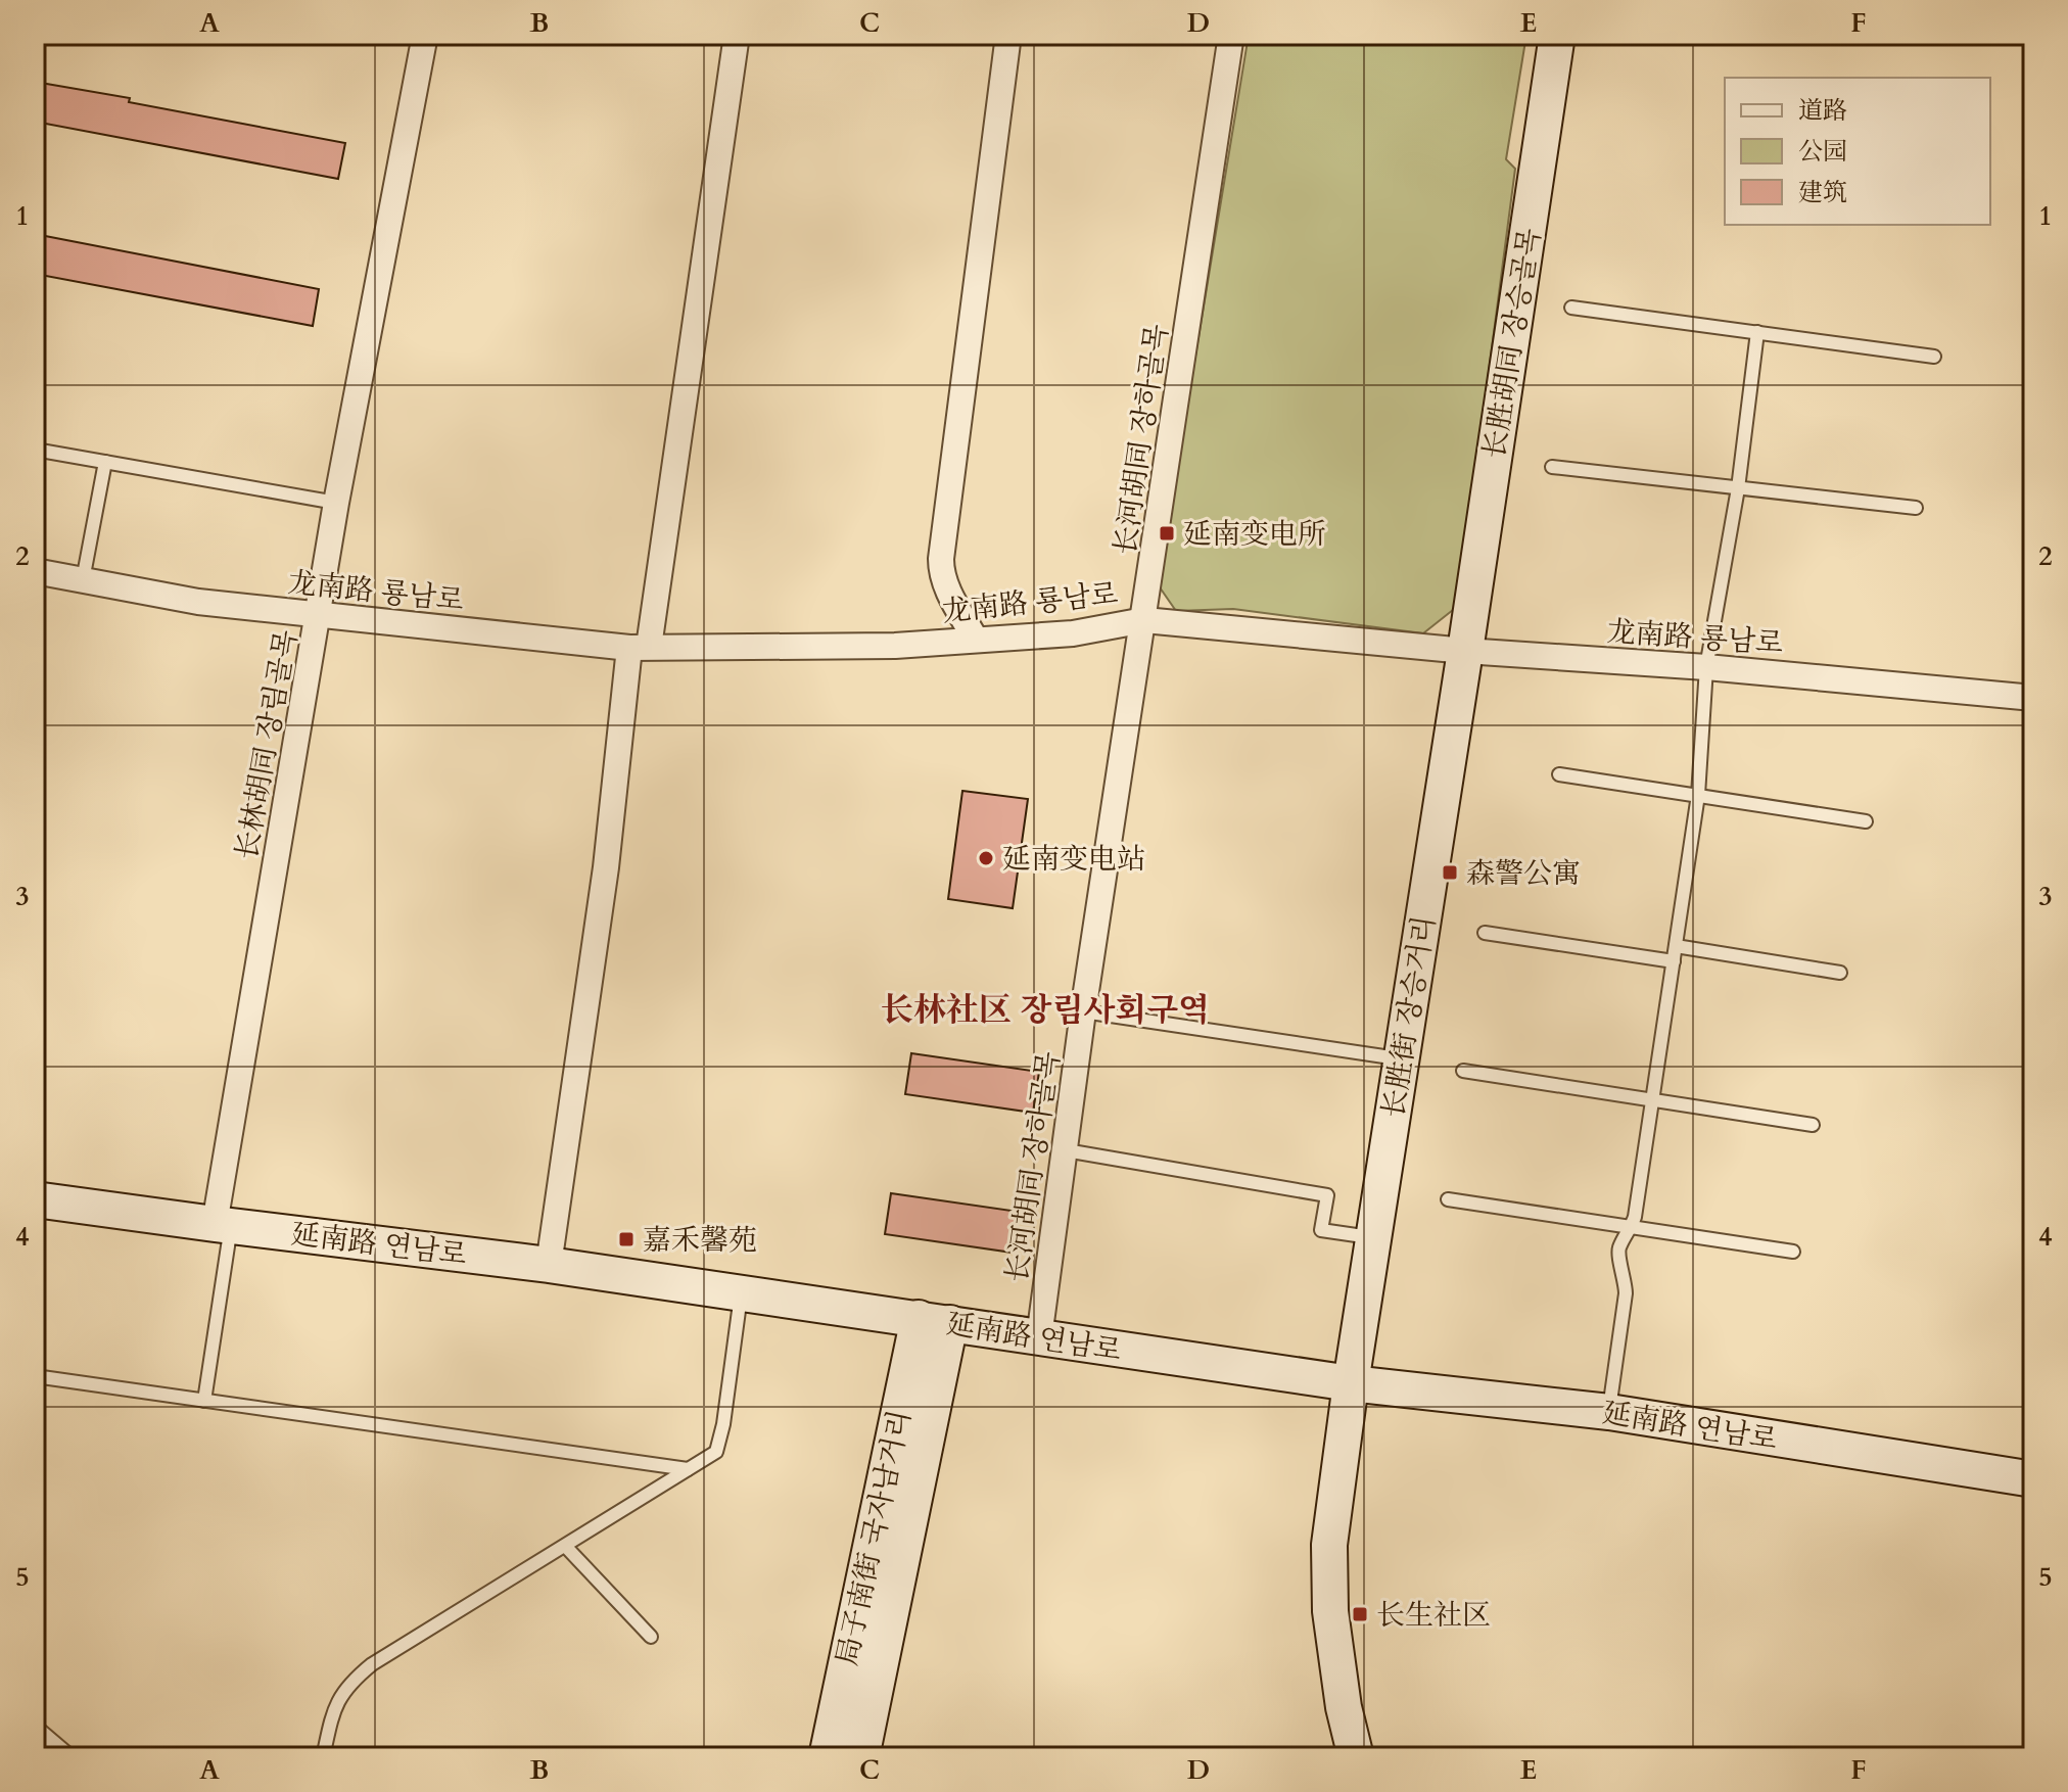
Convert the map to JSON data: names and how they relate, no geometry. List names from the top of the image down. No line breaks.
{"streets":{"main road":["长胜胡同 장승골목","长胜街 장승거리","延南路 연남로","局子南街 국자남거리"],"street":["长河胡同 장하골목","龙南路 룡남로","长林胡同 장림골목"]},"crossings":[["长胜胡同 장승골목","龙南路 룡남로"],["长胜胡同 장승골목","长胜街 장승거리"],["长河胡同 장하골목","龙南路 룡남로"],["长河胡同 장하골목","延南路 연남로"],["龙南路 룡남로","长林胡同 장림골목"],["龙南路 룡남로","长胜街 장승거리"],["长林胡同 장림골목","延南路 연남로"],["长胜街 장승거리","延南路 연남로"],["延南路 연남로","局子南街 국자남거리"]],"districts":["长林社区 장림사회구역"],"places":{"transit":["延南变电所","森警公寓","嘉禾馨苑","长生社区"],"other":["延南变电站"]},"legend":["道路","公园","建筑"],"grid":{"columns":["A","B","C","D","E","F"],"rows":["1","2","3","4","5"]}}
